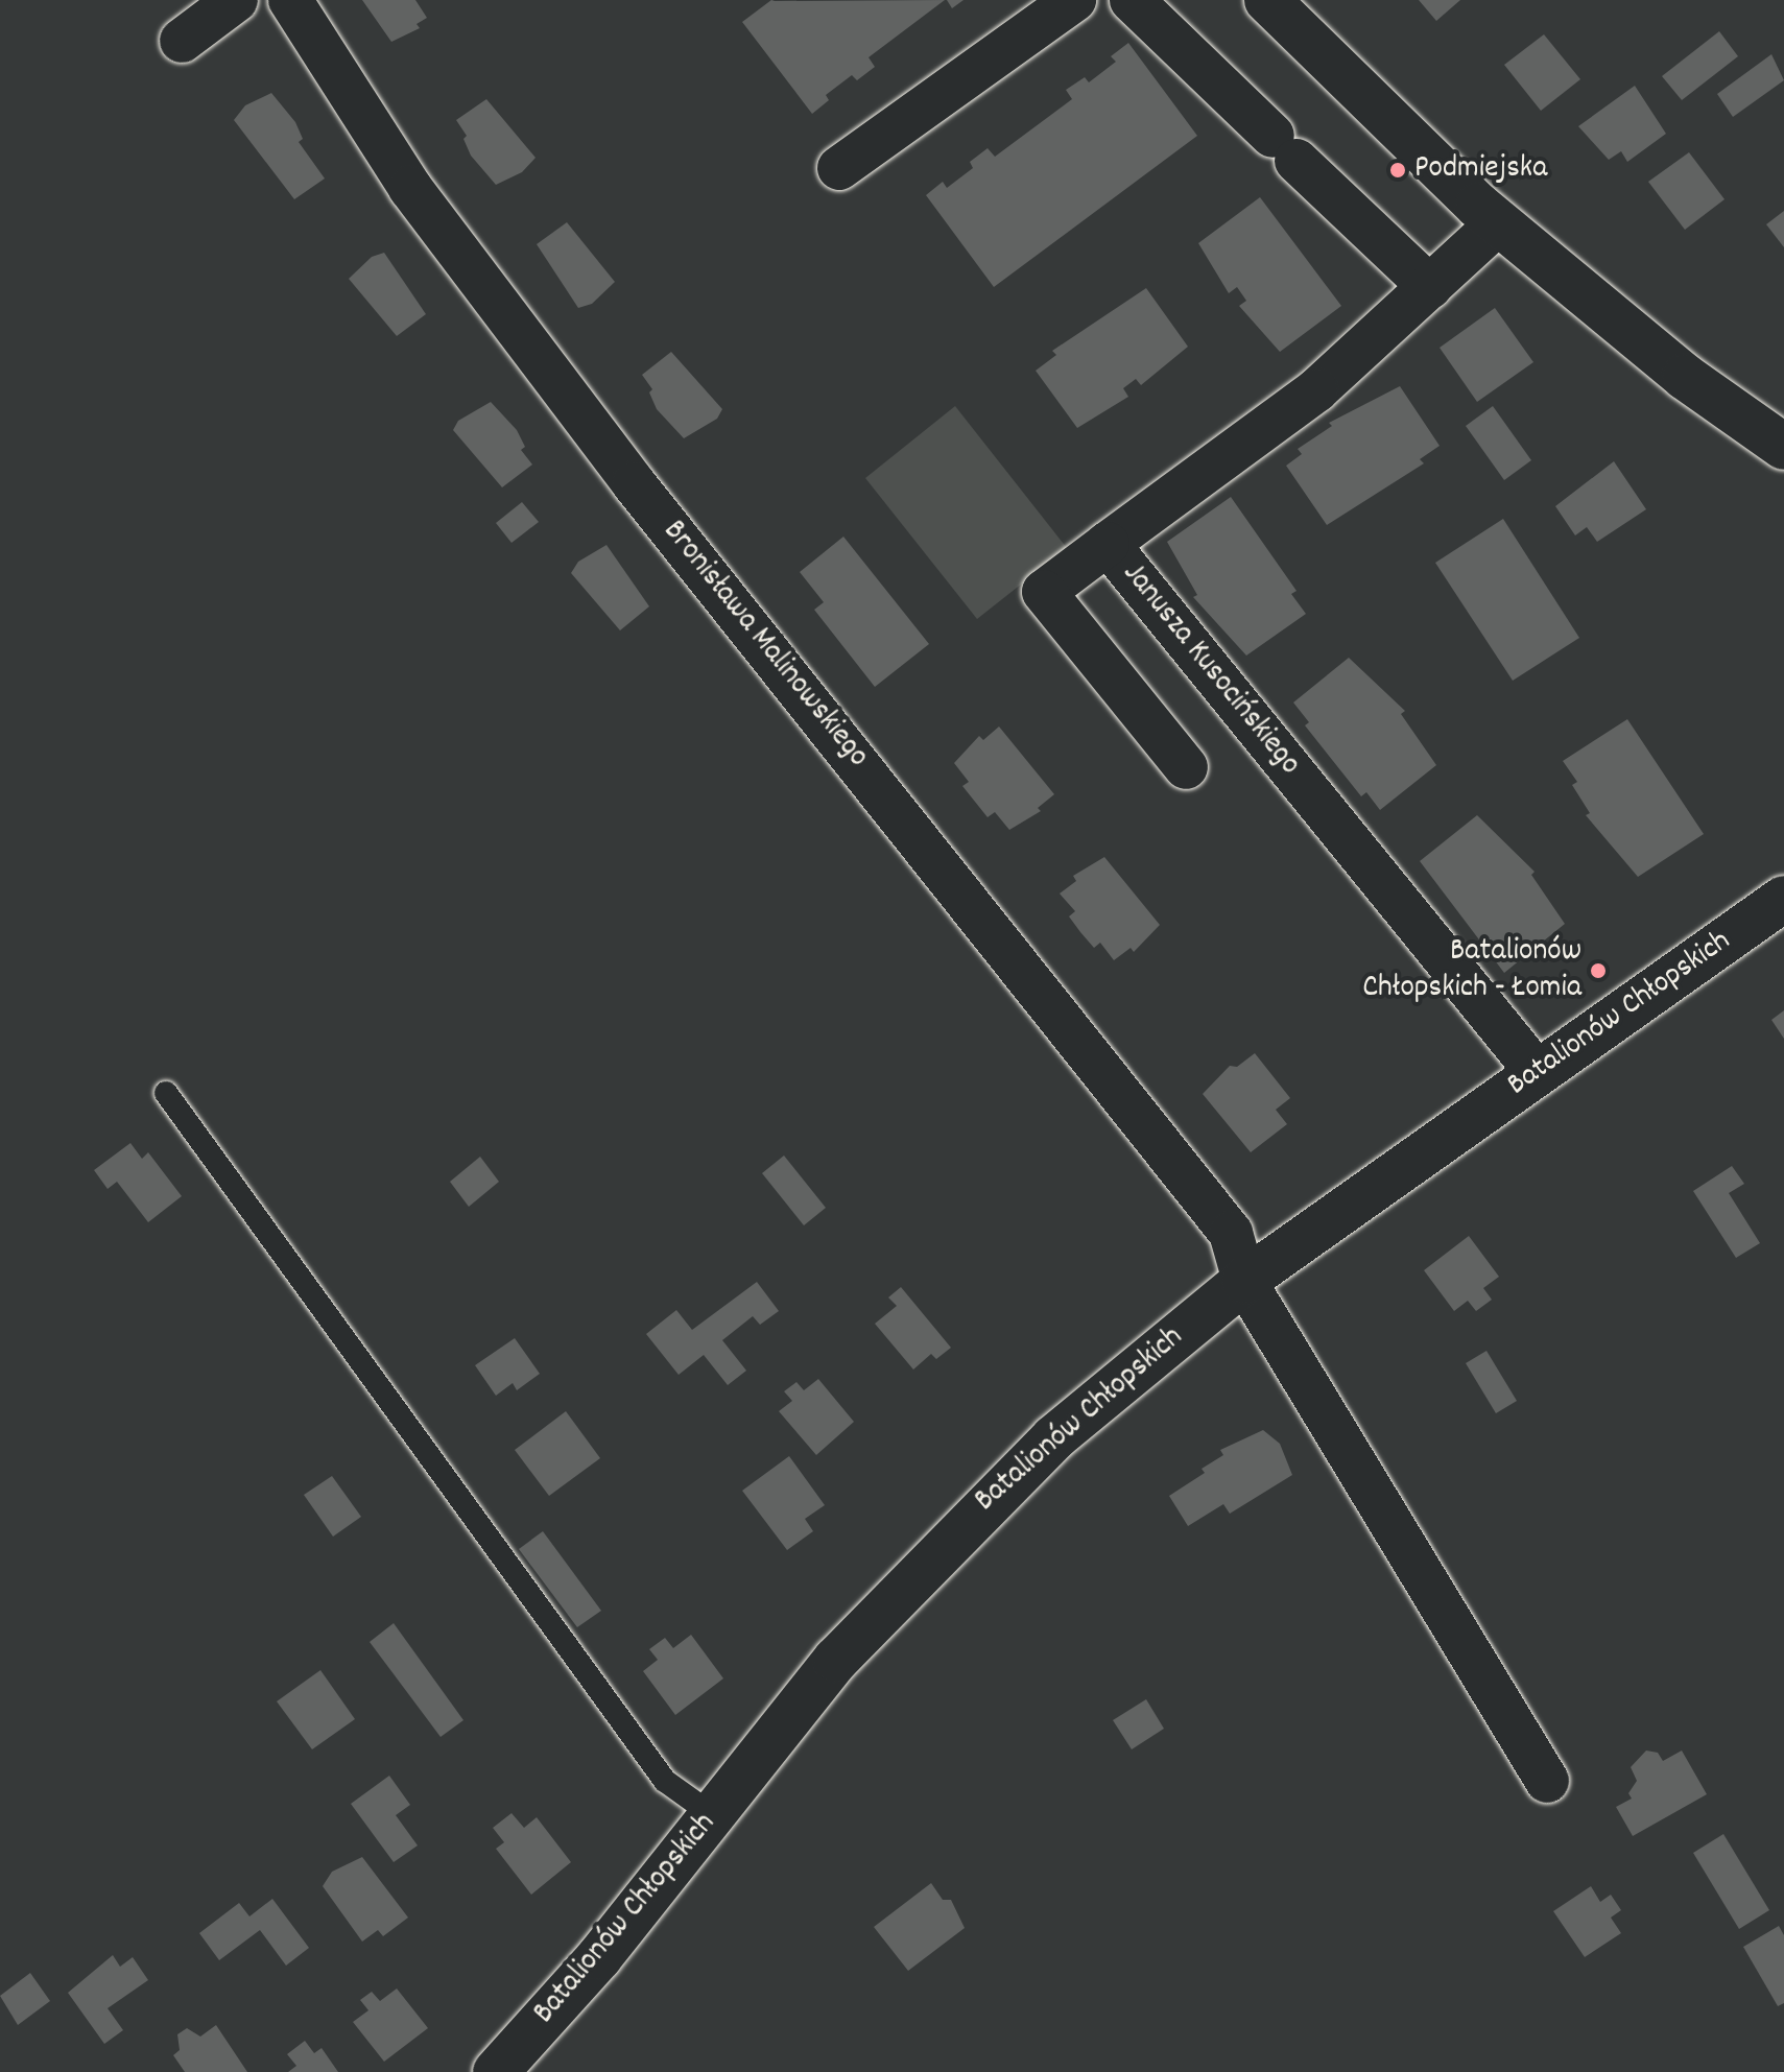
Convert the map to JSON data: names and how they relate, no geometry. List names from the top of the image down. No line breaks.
{"streets":{"street":["Bronisława Malinowskiego","Janusza Kusocińskiego","Batalionów Chłopskich"]},"crossings":[["Bronisława Malinowskiego","Batalionów Chłopskich"],["Janusza Kusocińskiego","Batalionów Chłopskich"]],"places":["Podmiejska","Batalionów Chłopskich - Łomia"]}
